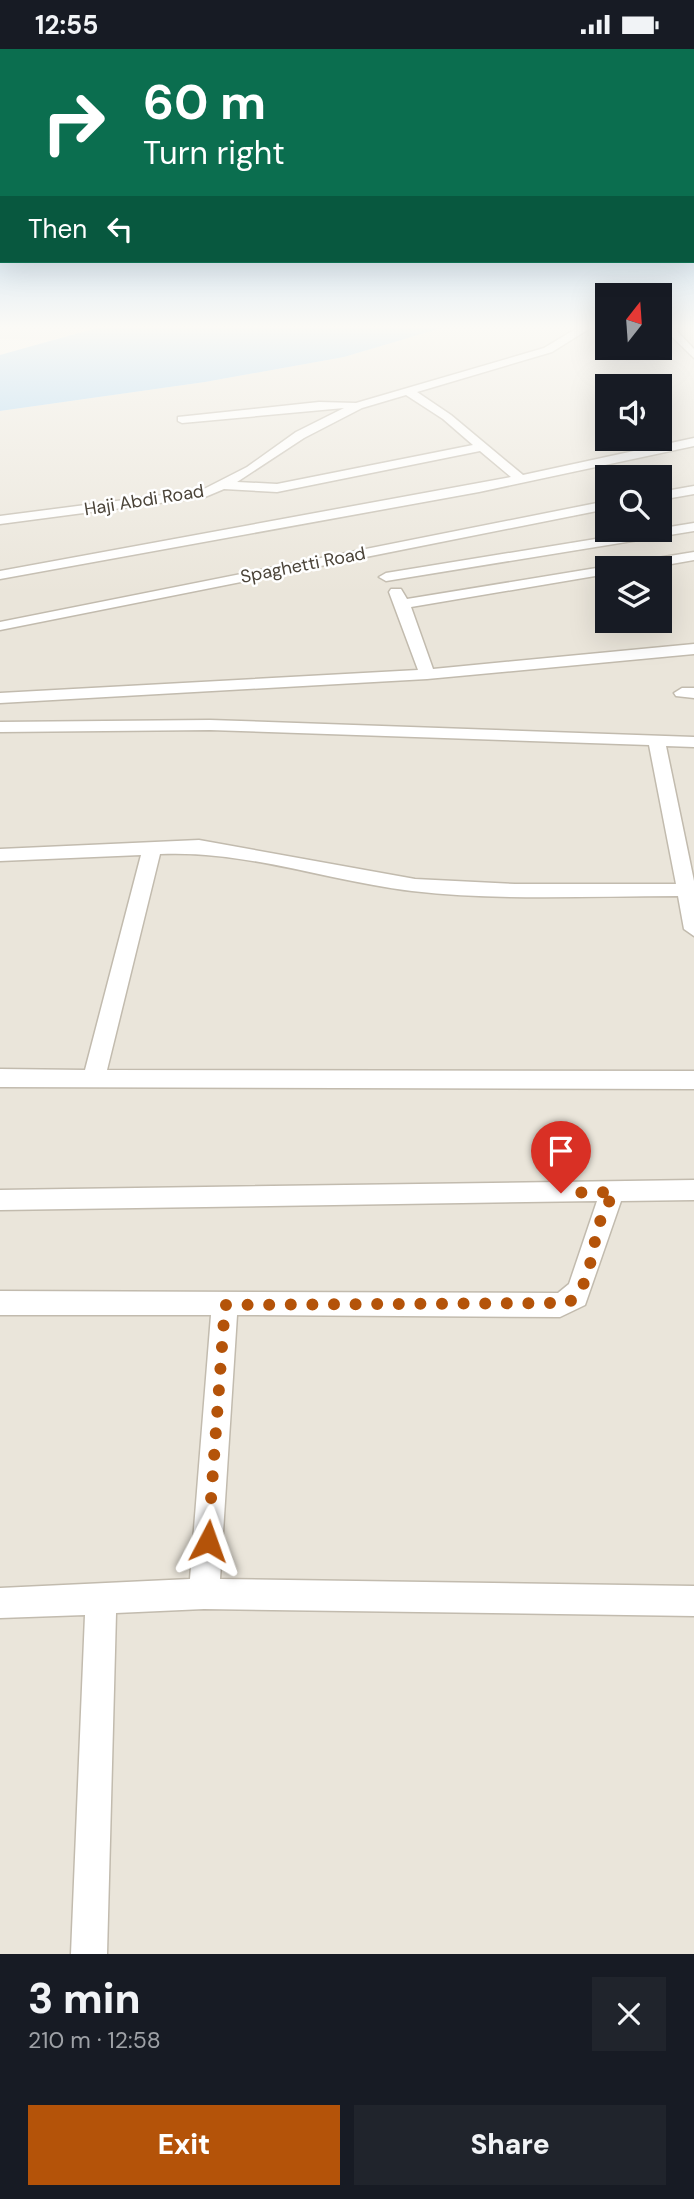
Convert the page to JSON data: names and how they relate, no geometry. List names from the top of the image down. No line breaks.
{"streets":{"street":["Haji Abdi Road","Spaghetti Road"]},"north":"top","page":{"status":"12:55","turn":["60 m","Turn right"],"then":"Then","heading":["3 min","210 m · 12:58"],"buttons":["Exit","Share"]}}
